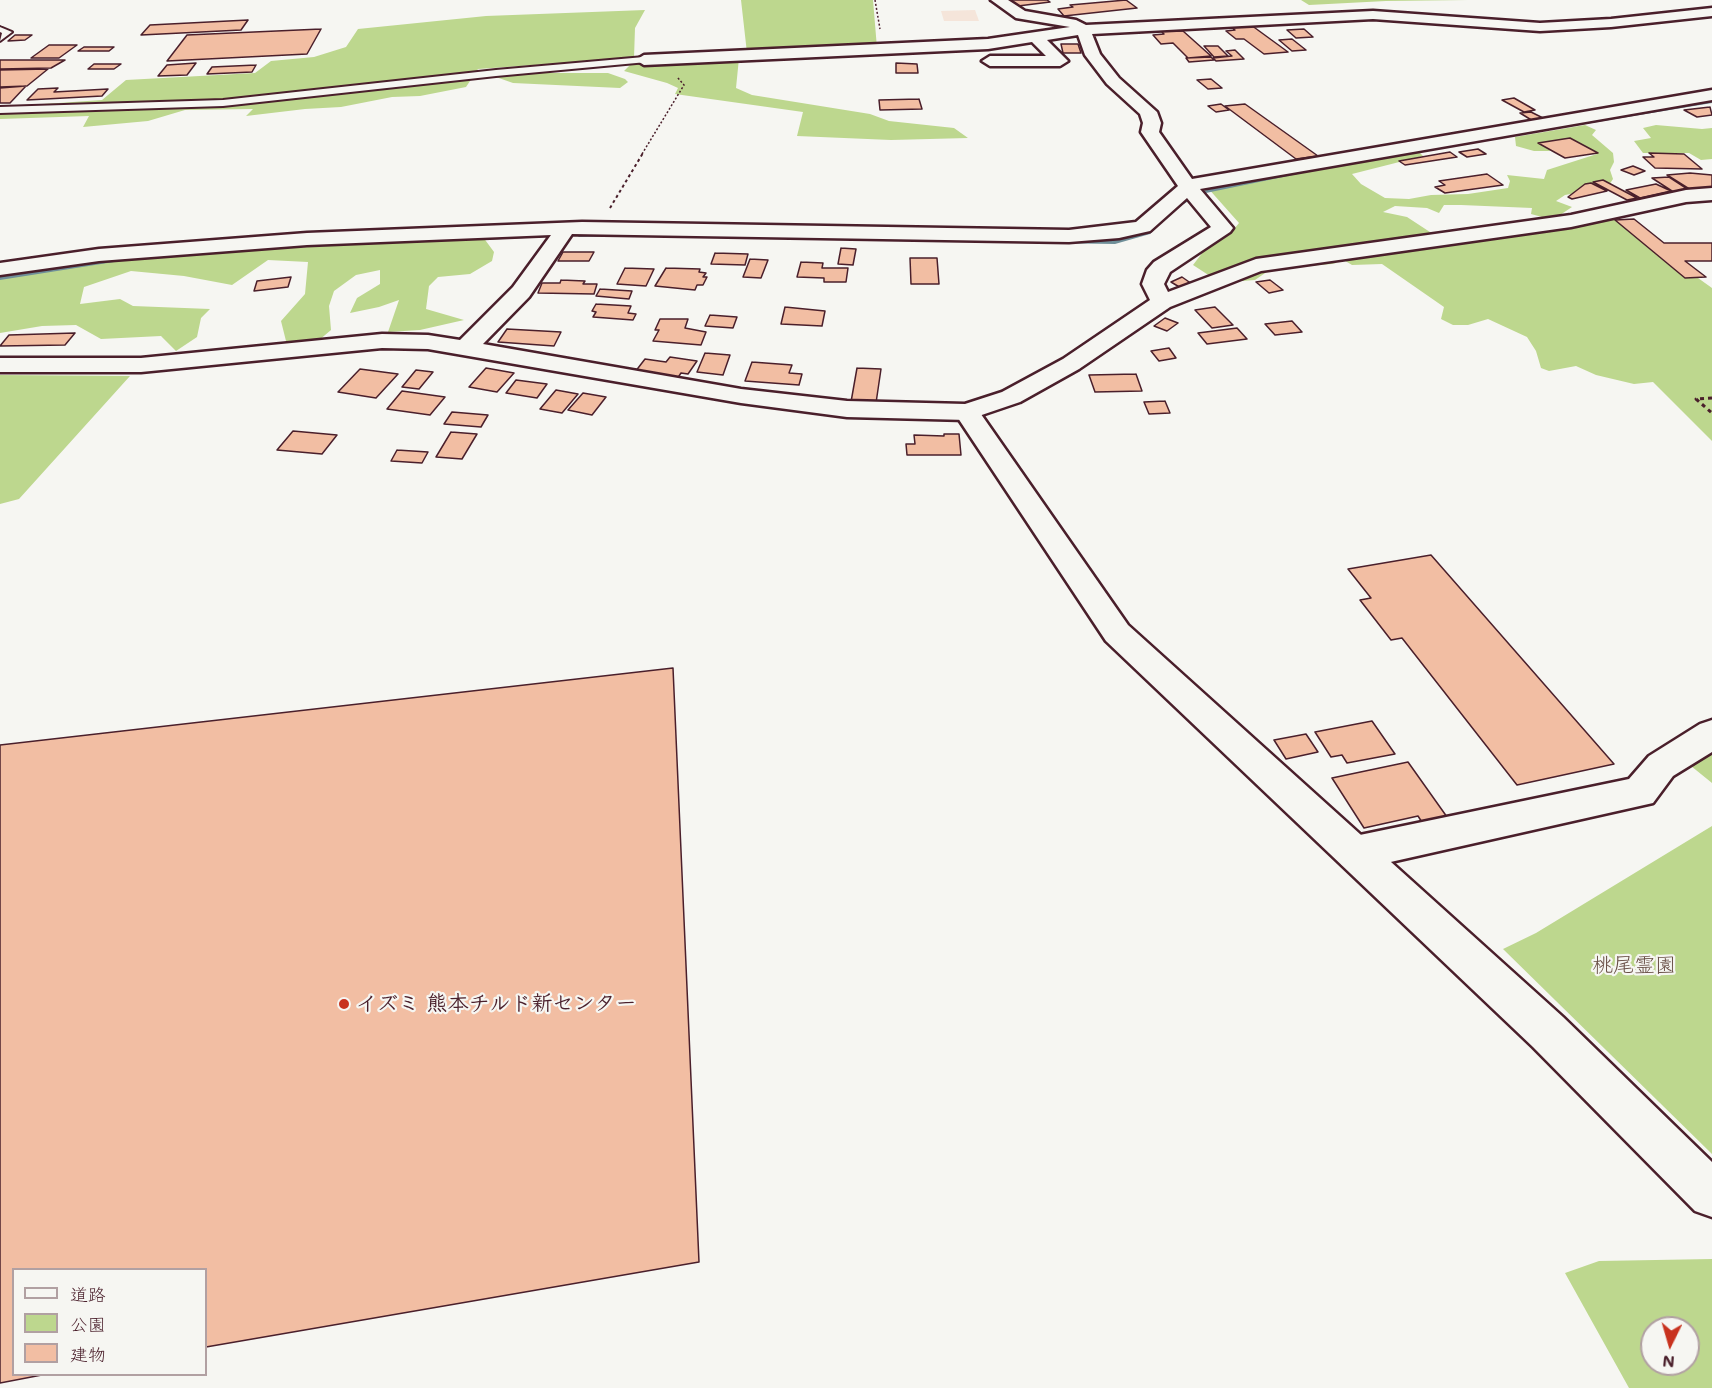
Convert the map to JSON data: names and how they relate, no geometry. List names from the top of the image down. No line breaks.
{"parks":["桃尾霊園"],"places":["イズミ 熊本チルド新センター"],"legend":["道路","公園","建物"],"north":"bottom"}
